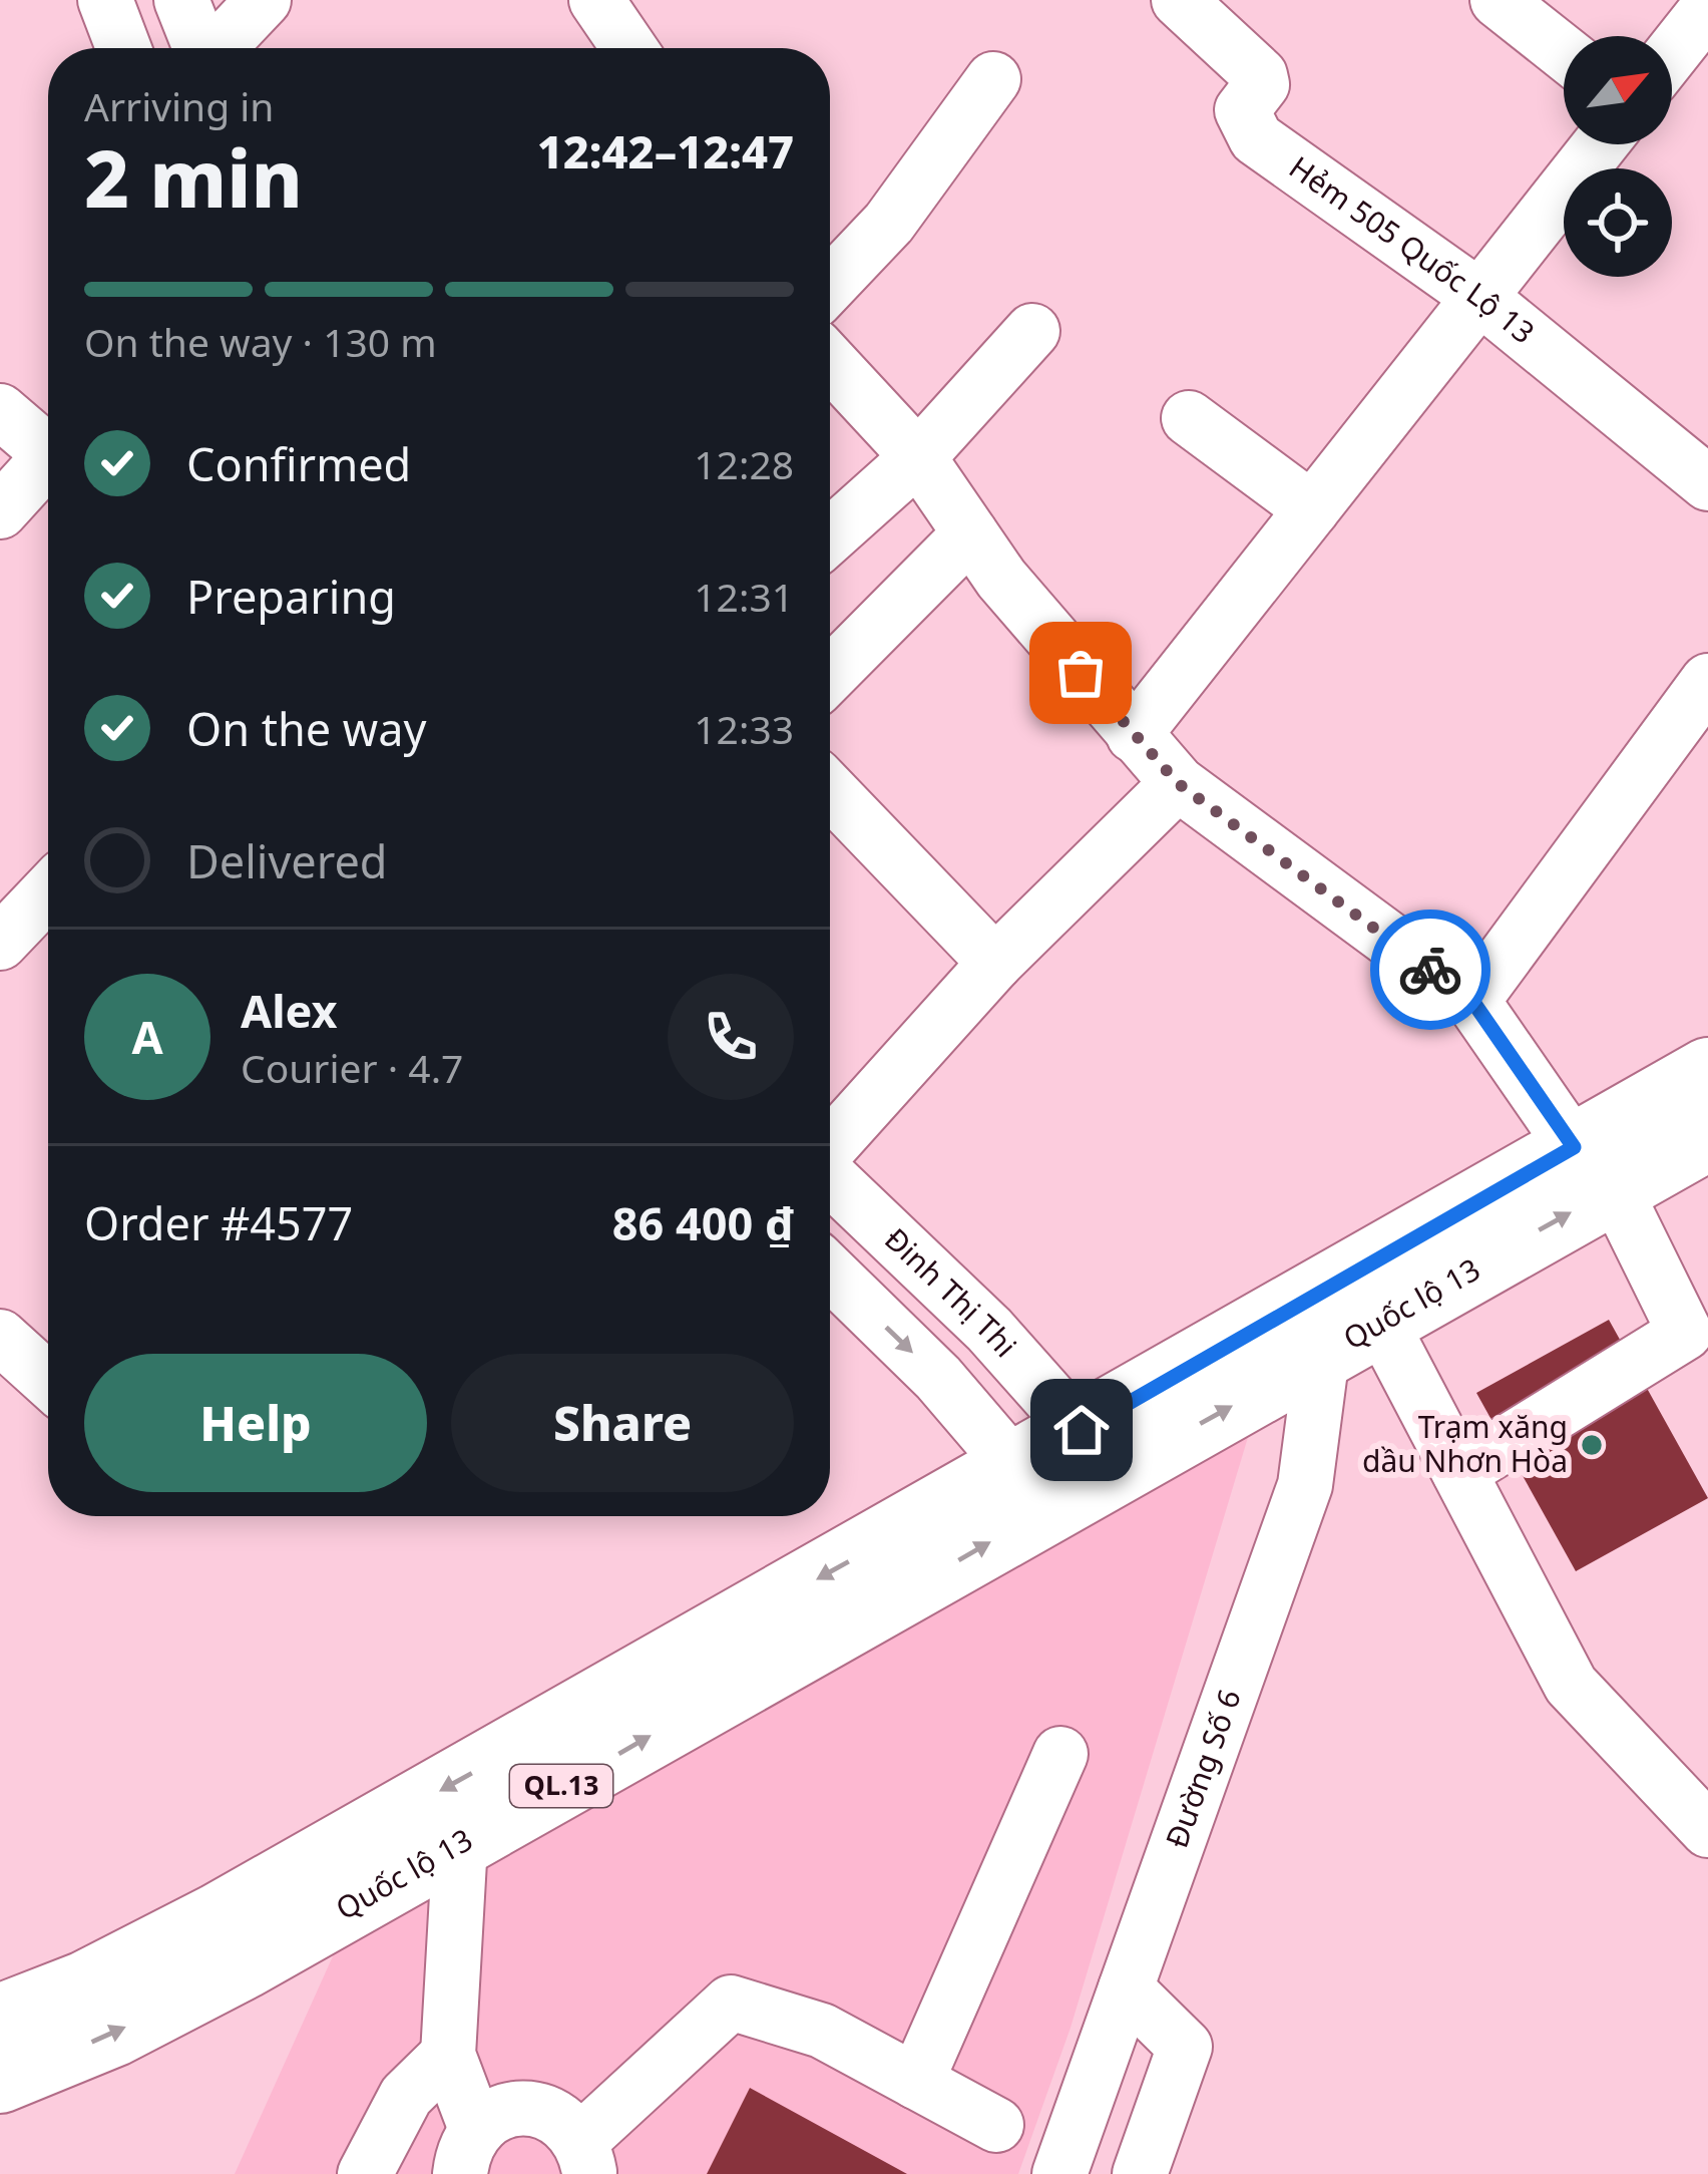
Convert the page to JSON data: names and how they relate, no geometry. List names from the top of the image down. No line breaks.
{"streets":{"highway":["Quốc lộ 13","QL.13"],"street":["Hẻm 505 Quốc Lộ 13","Đinh Thị Thi","Đường Số 6"]},"crossings":[["Đinh Thị Thi","Quốc lộ 13"],["Quốc lộ 13","Đường Số 6"]],"places":["Trạm xăng dầu Nhơn Hòa"],"north":"top right","page":{"heading":["2 min","Arriving in","12:42–12:47"],"panel":["Alex","Courier · 4.7","Order #4577","86 400 ₫"],"bar":"On the way · 130 m","list":[["Confirmed","12:28"],["Preparing","12:31"],["On the way","12:33"],"Delivered"],"round":"A","buttons":["Help","Share"]}}
